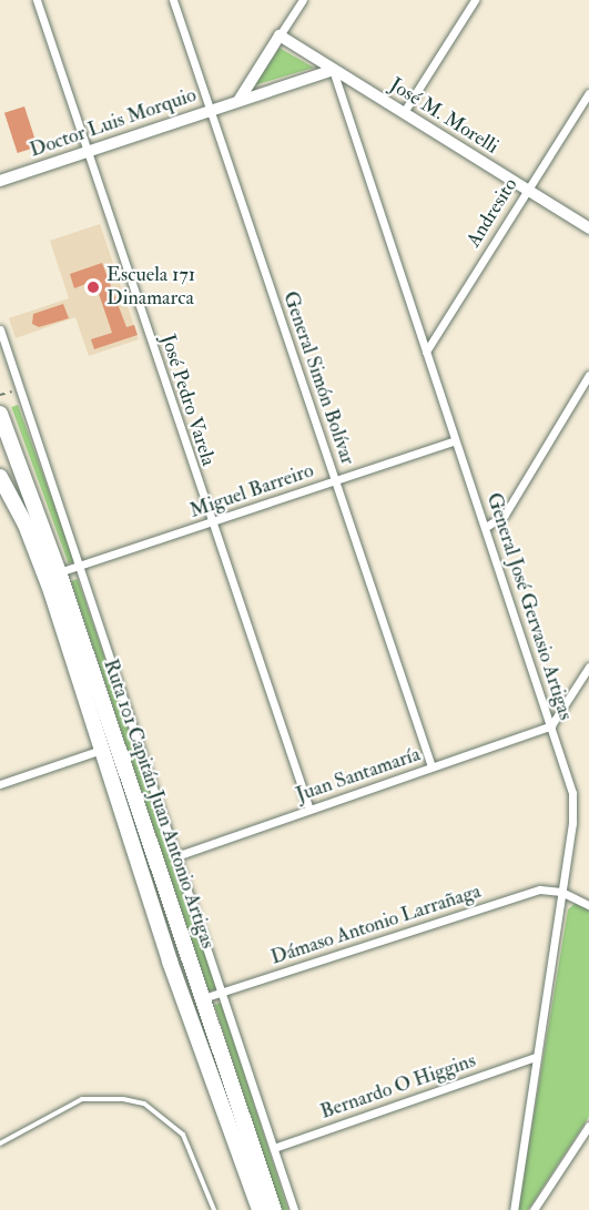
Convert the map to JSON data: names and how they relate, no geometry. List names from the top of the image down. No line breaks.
{"streets":{"highway":["Ruta 101 Capitán Juan Antonio Artigas"],"street":["José M. Morelli","Doctor Luis Morquio","Andresito","General Simón Bolívar","José Pedro Varela","Miguel Barreiro","General José Gervasio Artigas","Juan Santamaría","Dámaso Antonio Larrañaga","Bernardo O Higgins"]},"crossings":[["José M. Morelli","Doctor Luis Morquio"],["José M. Morelli","Andresito"],["José M. Morelli","General José Gervasio Artigas"],["Doctor Luis Morquio","General Simón Bolívar"],["Doctor Luis Morquio","José Pedro Varela"],["Doctor Luis Morquio","General José Gervasio Artigas"],["Andresito","General José Gervasio Artigas"],["General Simón Bolívar","Miguel Barreiro"],["General Simón Bolívar","Juan Santamaría"],["José Pedro Varela","Miguel Barreiro"],["José Pedro Varela","Juan Santamaría"],["Miguel Barreiro","General José Gervasio Artigas"],["Miguel Barreiro","Ruta 101 Capitán Juan Antonio Artigas"],["General José Gervasio Artigas","Juan Santamaría"],["General José Gervasio Artigas","Dámaso Antonio Larrañaga"],["General José Gervasio Artigas","Bernardo O Higgins"],["Ruta 101 Capitán Juan Antonio Artigas","Dámaso Antonio Larrañaga"]],"places":["Escuela 171 Dinamarca"]}
